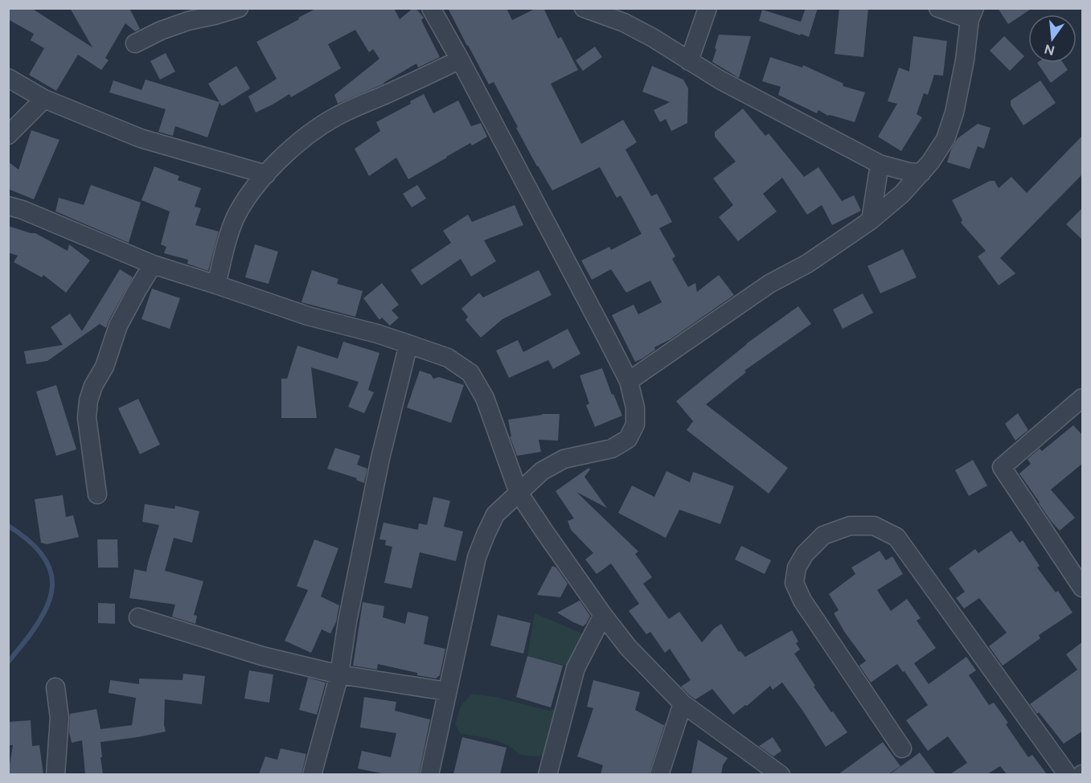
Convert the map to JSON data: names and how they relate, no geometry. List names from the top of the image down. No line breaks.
{"north":"bottom"}
